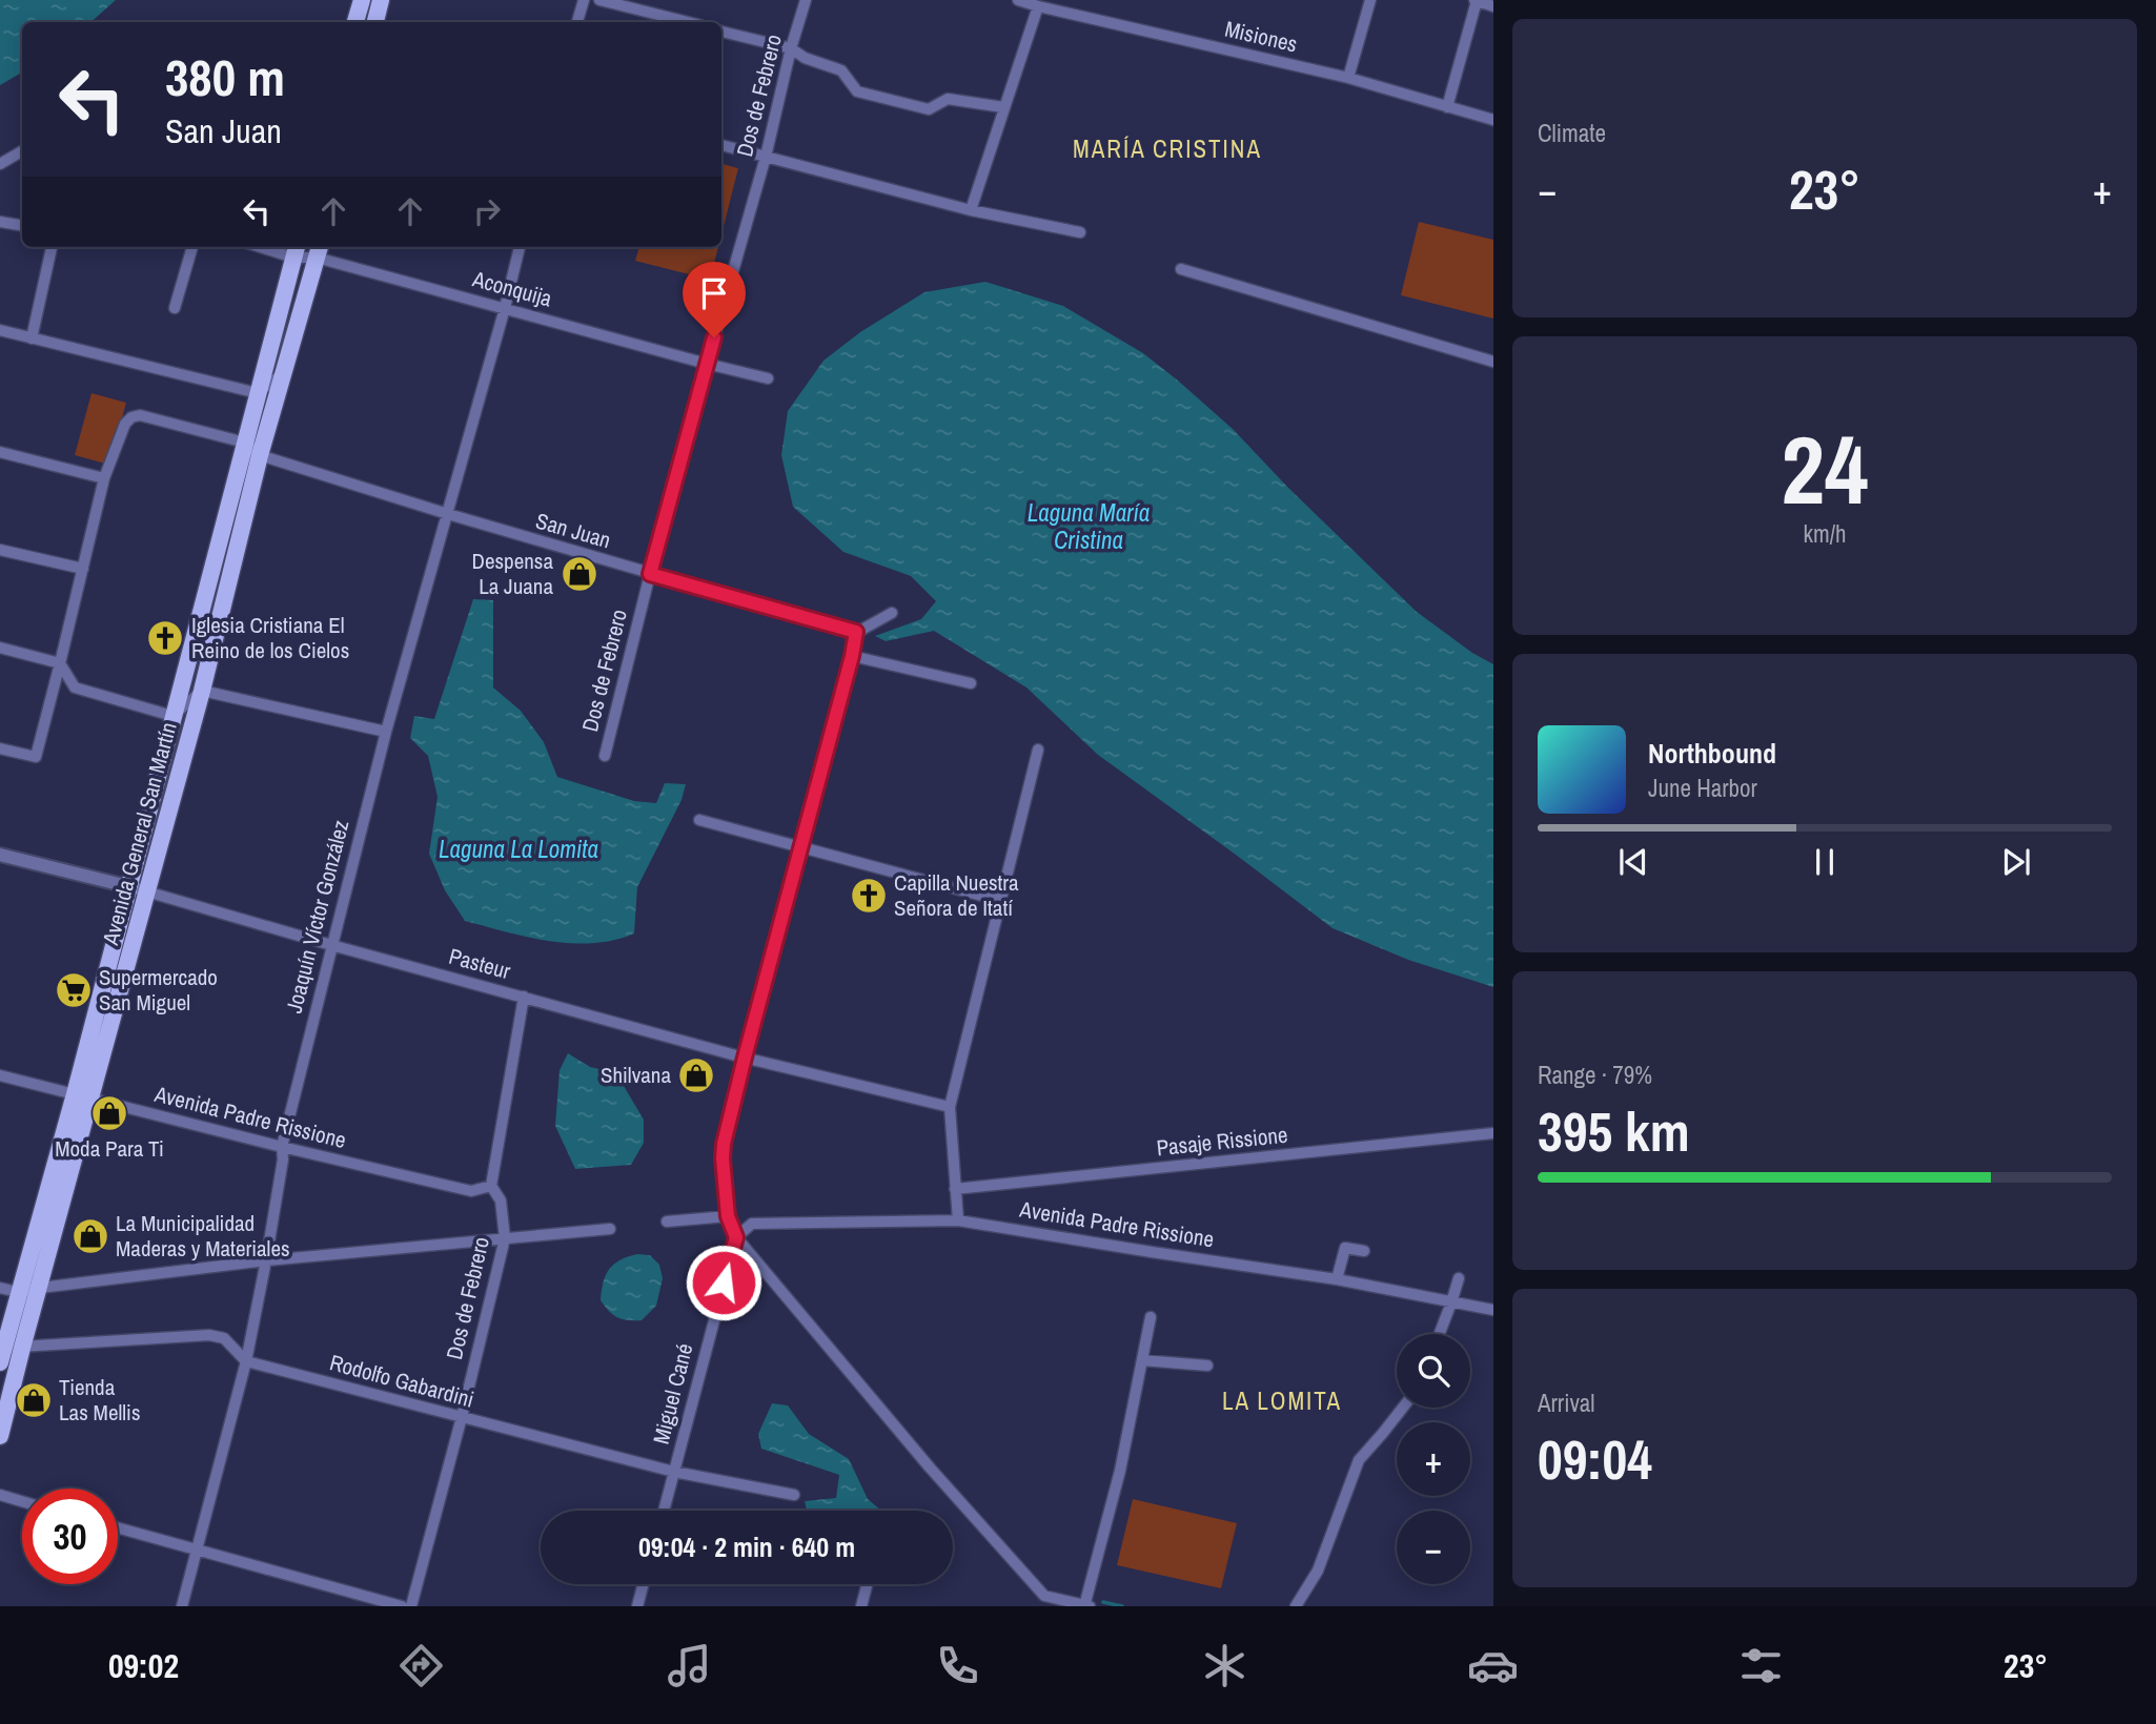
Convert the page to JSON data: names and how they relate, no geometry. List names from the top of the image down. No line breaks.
{"streets":{"main road":["Avenida General San Martín"],"street":["Misiones","Dos de Febrero","Aconquija","San Juan","Joaquín Víctor González","Pasteur","Avenida Padre Rissione","Pasaje Rissione","Rodolfo Gabardini","Miguel Cané"]},"crossings":[["Dos de Febrero","Aconquija"],["Dos de Febrero","San Juan"],["Dos de Febrero","Pasteur"],["Dos de Febrero","Avenida Padre Rissione"],["Dos de Febrero","Rodolfo Gabardini"],["Aconquija","Avenida General San Martín"],["Aconquija","Joaquín Víctor González"],["San Juan","Avenida General San Martín"],["San Juan","Joaquín Víctor González"],["Avenida General San Martín","Pasteur"],["Avenida General San Martín","Avenida Padre Rissione"],["Avenida General San Martín","Rodolfo Gabardini"],["Joaquín Víctor González","Pasteur"],["Joaquín Víctor González","Avenida Padre Rissione"],["Joaquín Víctor González","Rodolfo Gabardini"],["Avenida Padre Rissione","Miguel Cané"],["Rodolfo Gabardini","Miguel Cané"]],"districts":["MARÍA CRISTINA","LA LOMITA"],"water":["Laguna María Cristina","Laguna La Lomita"],"places":{"shop":["Despensa La Juana","Shilvana","Moda Para Ti","La Municipalidad Maderas y Materiales","Tienda Las Mellis"],"church":["Iglesia Cristiana El Reino de los Cielos","Capilla Nuestra Señora de Itatí"],"supermarket":["Supermercado San Miguel"]},"page":{"tile":["Climate",["24","km/h"],["Range · 79%","395 km"],["Arrival","09:04"]],"turn":["380 m","San Juan"],"heat":["−","23°","+"],"song":["Northbound","June Harbor"],"map_buttons":["+","−"],"limit":"30","trip":"09:04 · 2 min · 640 m","tabs":["09:02","23°"]}}
